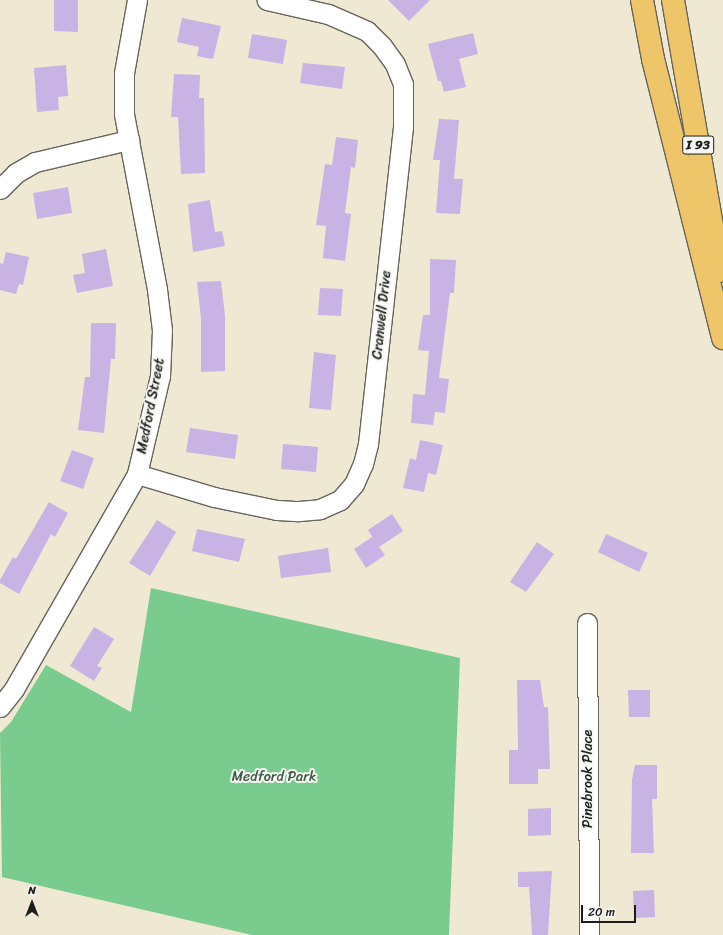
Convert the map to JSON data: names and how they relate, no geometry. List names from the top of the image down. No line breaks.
{"streets":{"highway":["I 93"],"street":["Cranwell Drive","Medford Street","Pinebrook Place"]},"crossings":[["Cranwell Drive","Medford Street"]],"parks":["Medford Park"],"scale_bar":"20 m","north":"top"}
